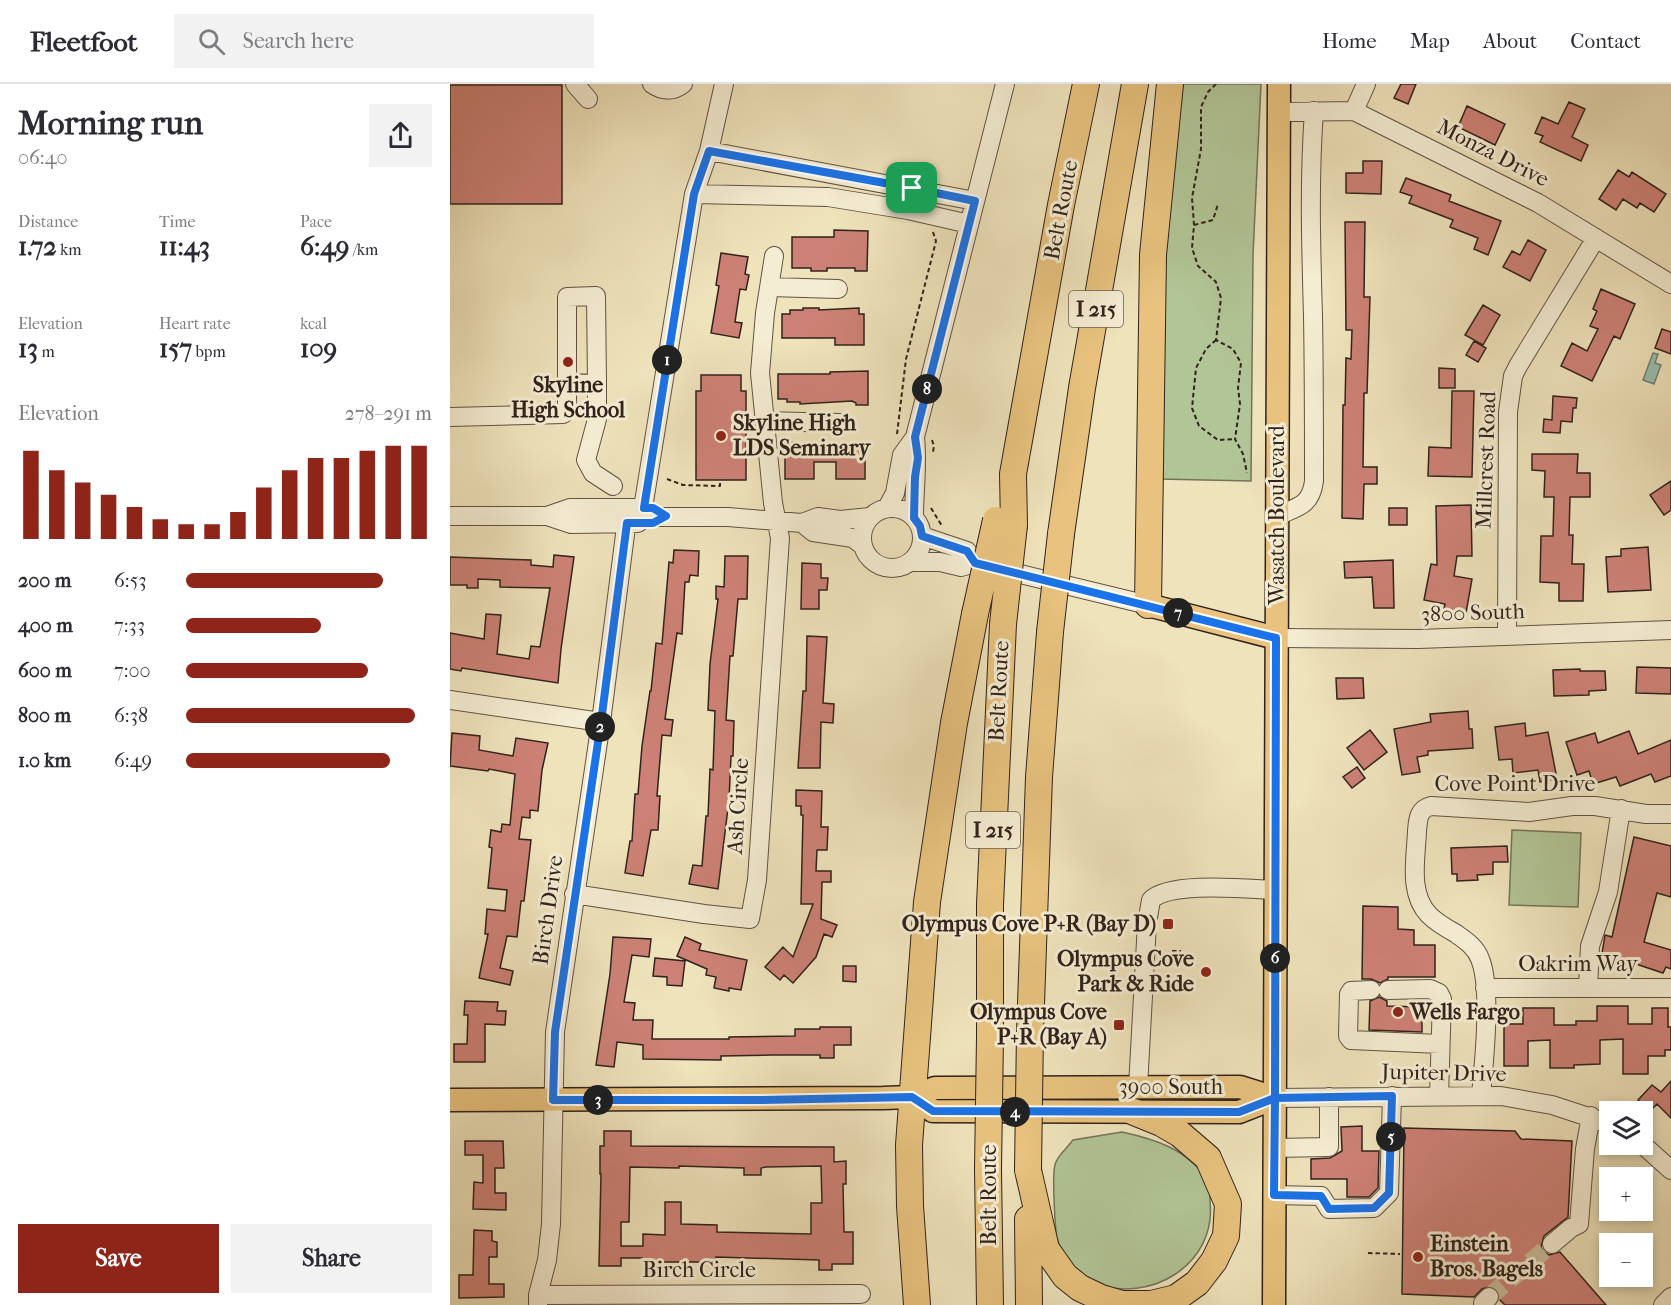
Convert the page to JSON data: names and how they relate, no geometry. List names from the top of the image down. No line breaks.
{"streets":{"highway":["Belt Route","I 215"],"main road":["Wasatch Boulevard","3900 South"],"street":["Monza Drive","Millcrest Road","3800 South","Cove Point Drive","Ash Circle","Birch Drive","Oakrim Way","Jupiter Drive","Birch Circle"]},"crossings":[["Monza Drive","Millcrest Road"],["Monza Drive","Wasatch Boulevard"],["Millcrest Road","3800 South"],["Wasatch Boulevard","3800 South"],["Wasatch Boulevard","Jupiter Drive"],["Wasatch Boulevard","3900 South"],["Cove Point Drive","Oakrim Way"],["Cove Point Drive","Jupiter Drive"],["Ash Circle","Birch Drive"],["Birch Drive","3900 South"],["Birch Drive","Birch Circle"],["Jupiter Drive","3900 South"]],"places":{"other":["Skyline High School","Skyline High LDS Seminary","Olympus Cove Park & Ride","Wells Fargo","Einstein Bros. Bagels"],"transit":["Olympus Cove P+R (Bay D)","Olympus Cove P+R (Bay A)"]},"page":{"header":"Fleetfoot","search":"Search here","nav":["Home","Map","About","Contact"],"heading":["Morning run","06:40"],"stats":[["Distance","1.72 km"],["Time","11:43"],["Pace","6:49 /km"],["Elevation","13 m"],["Heart rate","157 bpm"],["kcal","109"]],"pins":["1","8","7","2","6","3","4","5"],"chart":["Elevation","278–291 m"],"list":[{"name":"200 m","note":"6:53"},{"name":"400 m","note":"7:33"},{"name":"600 m","note":"7:00"},{"name":"800 m","note":"6:38"},{"name":"1.0 km","note":"6:49"}],"map_buttons":["+","−"],"buttons":["Save","Share"]}}
